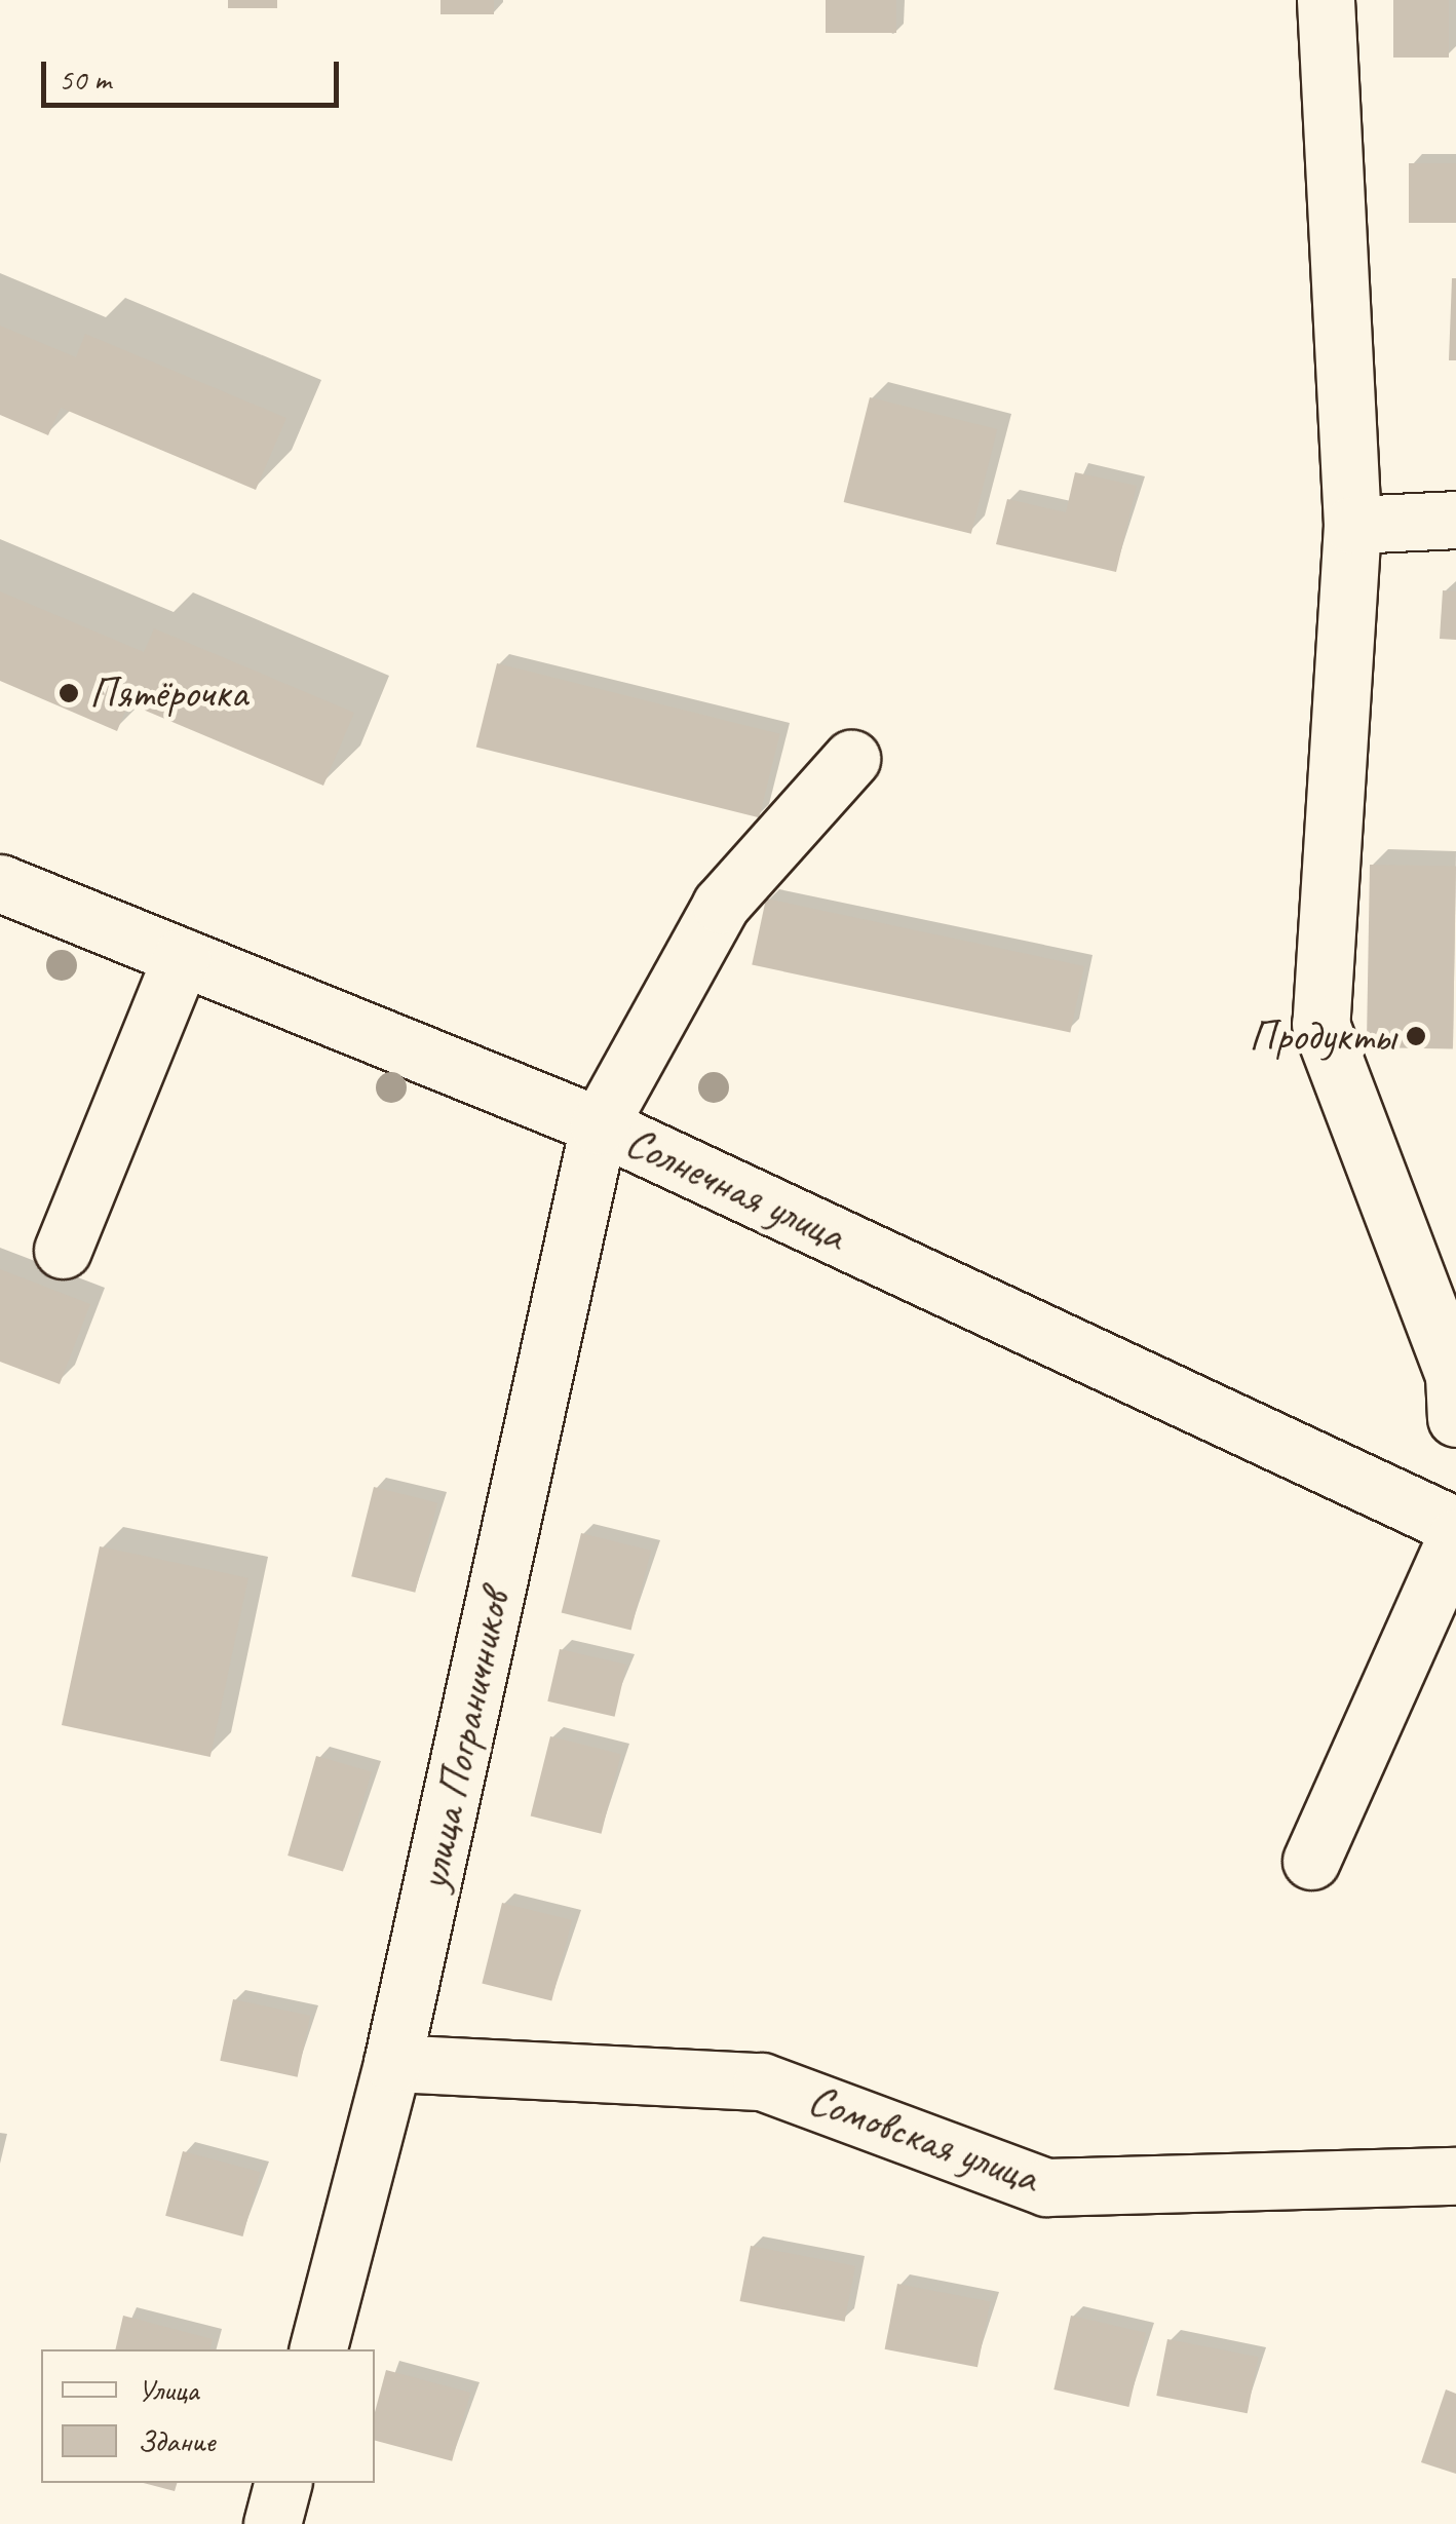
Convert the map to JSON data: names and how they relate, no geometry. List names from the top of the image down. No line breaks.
{"streets":{"street":["Солнечная улица","улица Пограничников","Сомовская улица"]},"crossings":[["Солнечная улица","улица Пограничников"],["улица Пограничников","Сомовская улица"]],"places":["Пятёрочка","Продукты"],"legend":["Улица","Здание"],"scale_bar":"50 m"}
